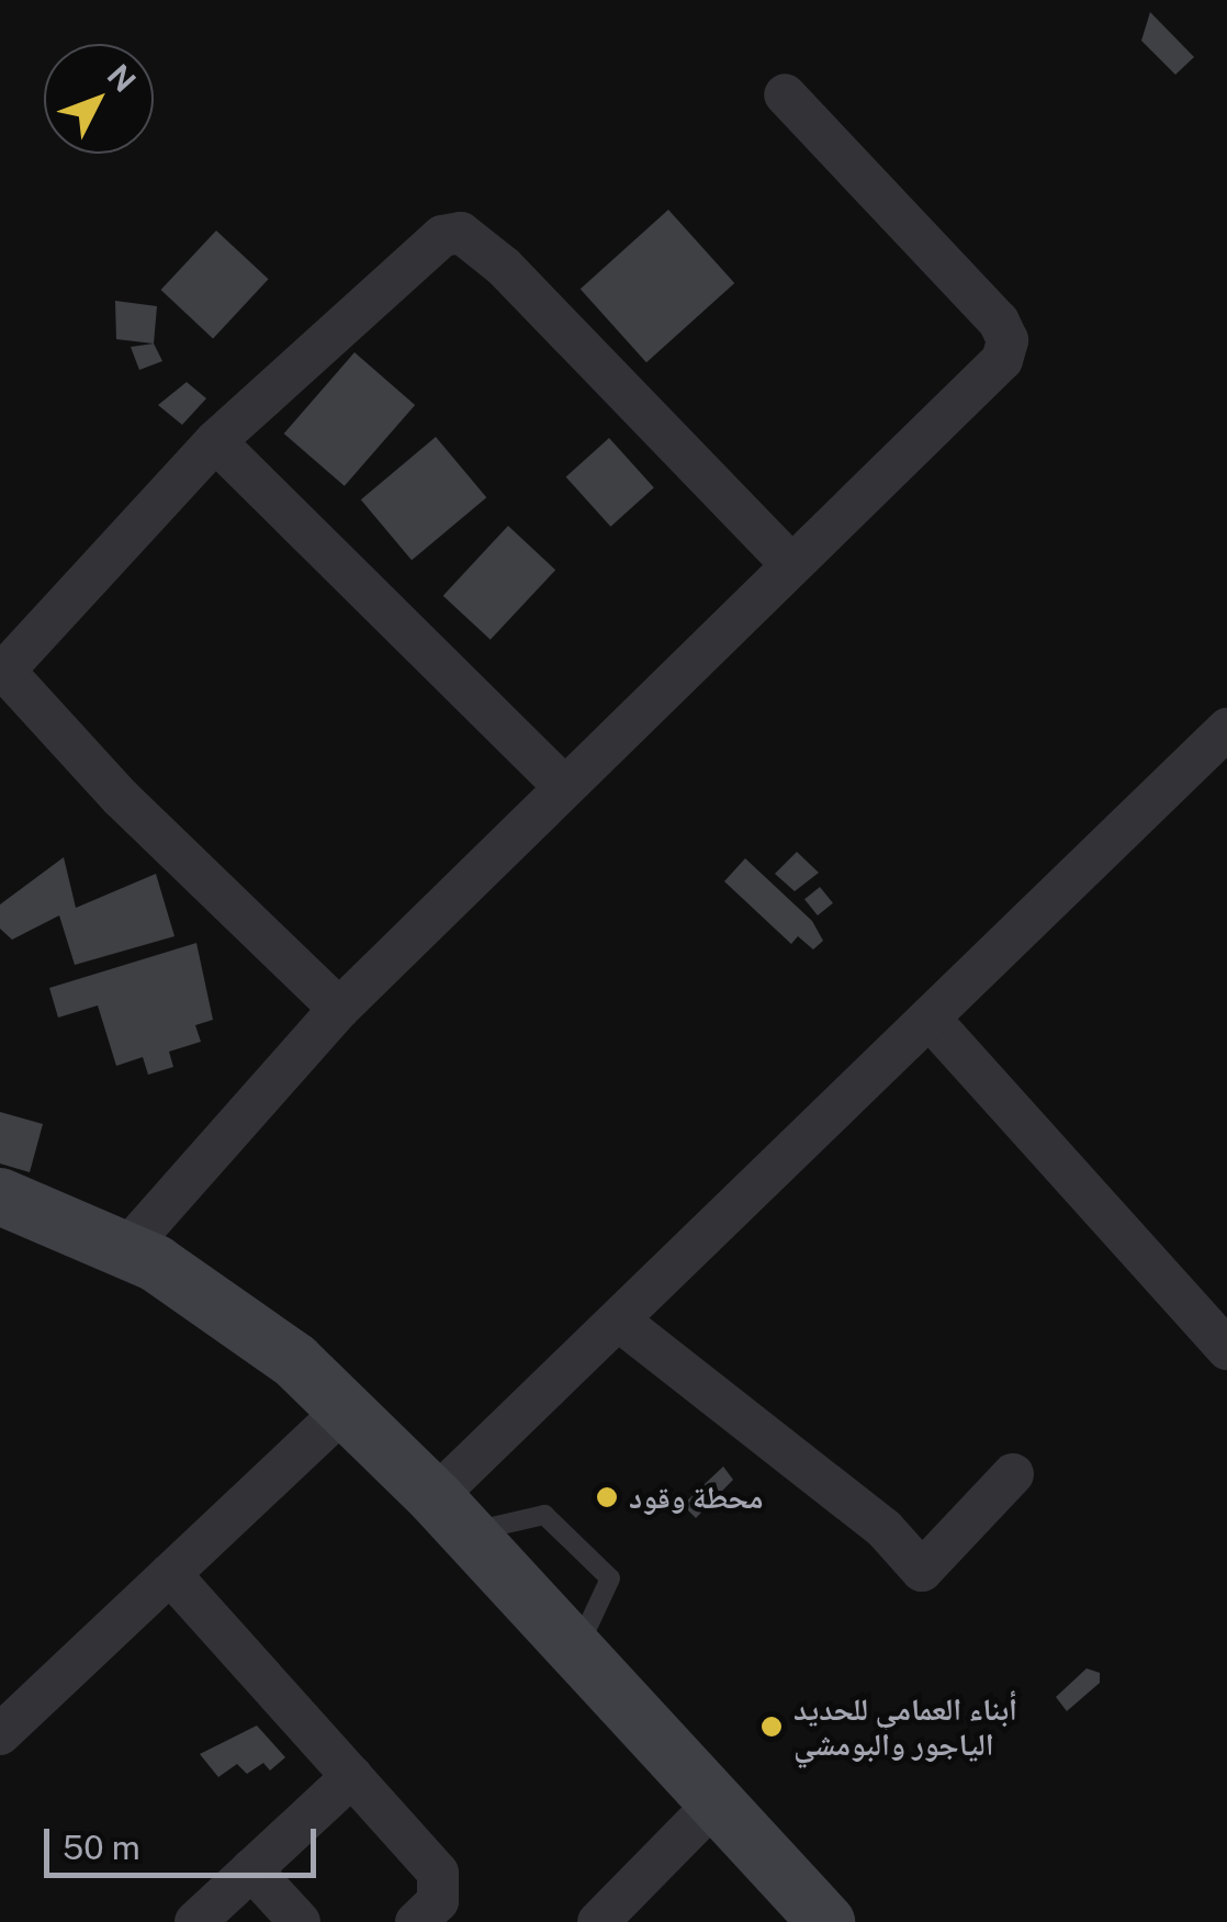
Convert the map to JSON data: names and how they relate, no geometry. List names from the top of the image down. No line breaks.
{"places":["محطة وقود","أبناء العمامي للحديد الياجور والبومشي"],"scale_bar":"50 m","north":"top right"}
